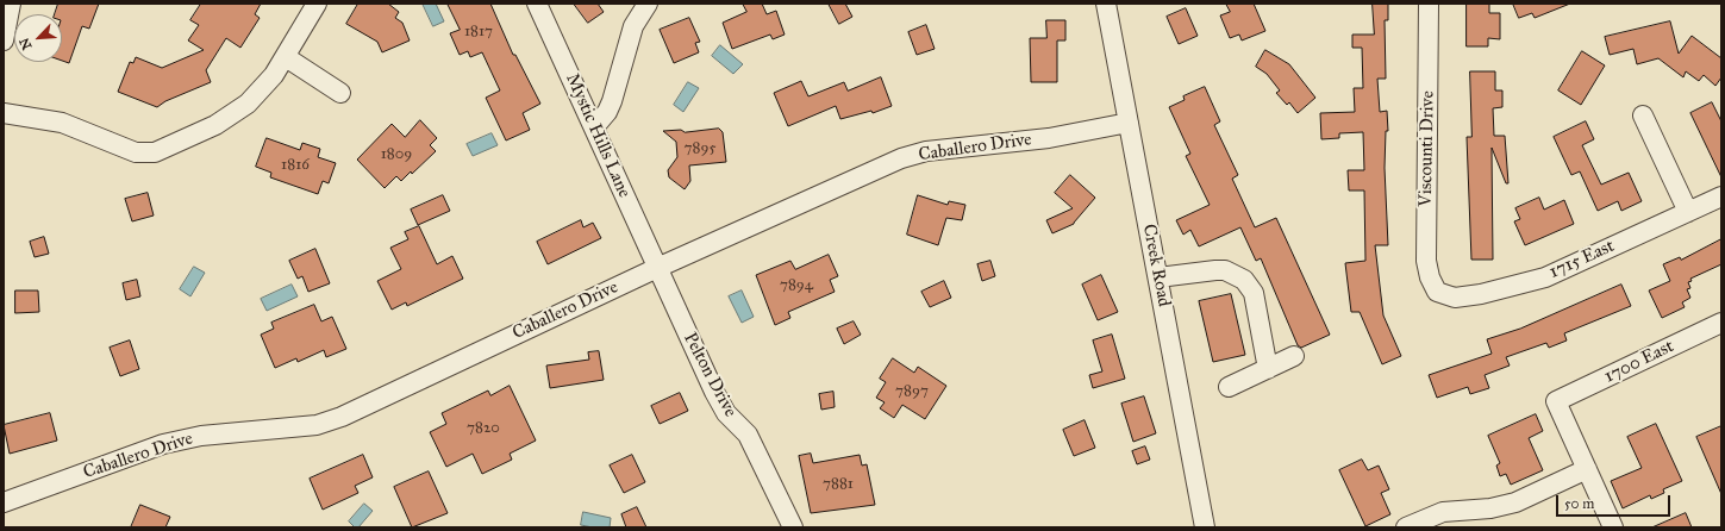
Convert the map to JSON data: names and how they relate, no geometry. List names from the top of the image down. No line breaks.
{"streets":{"street":["Mystic Hills Lane","Caballero Drive","Viscounti Drive","1715 East","Creek Road","1700 East","Pelton Drive"]},"crossings":[["Mystic Hills Lane","Caballero Drive"],["Mystic Hills Lane","Pelton Drive"],["Caballero Drive","Creek Road"],["Caballero Drive","Pelton Drive"],["Viscounti Drive","1715 East"]],"house_numbers":["1817","7895","1809","1816","7894","7897","7820","7881"],"scale_bar":"50 m","north":"bottom left"}
